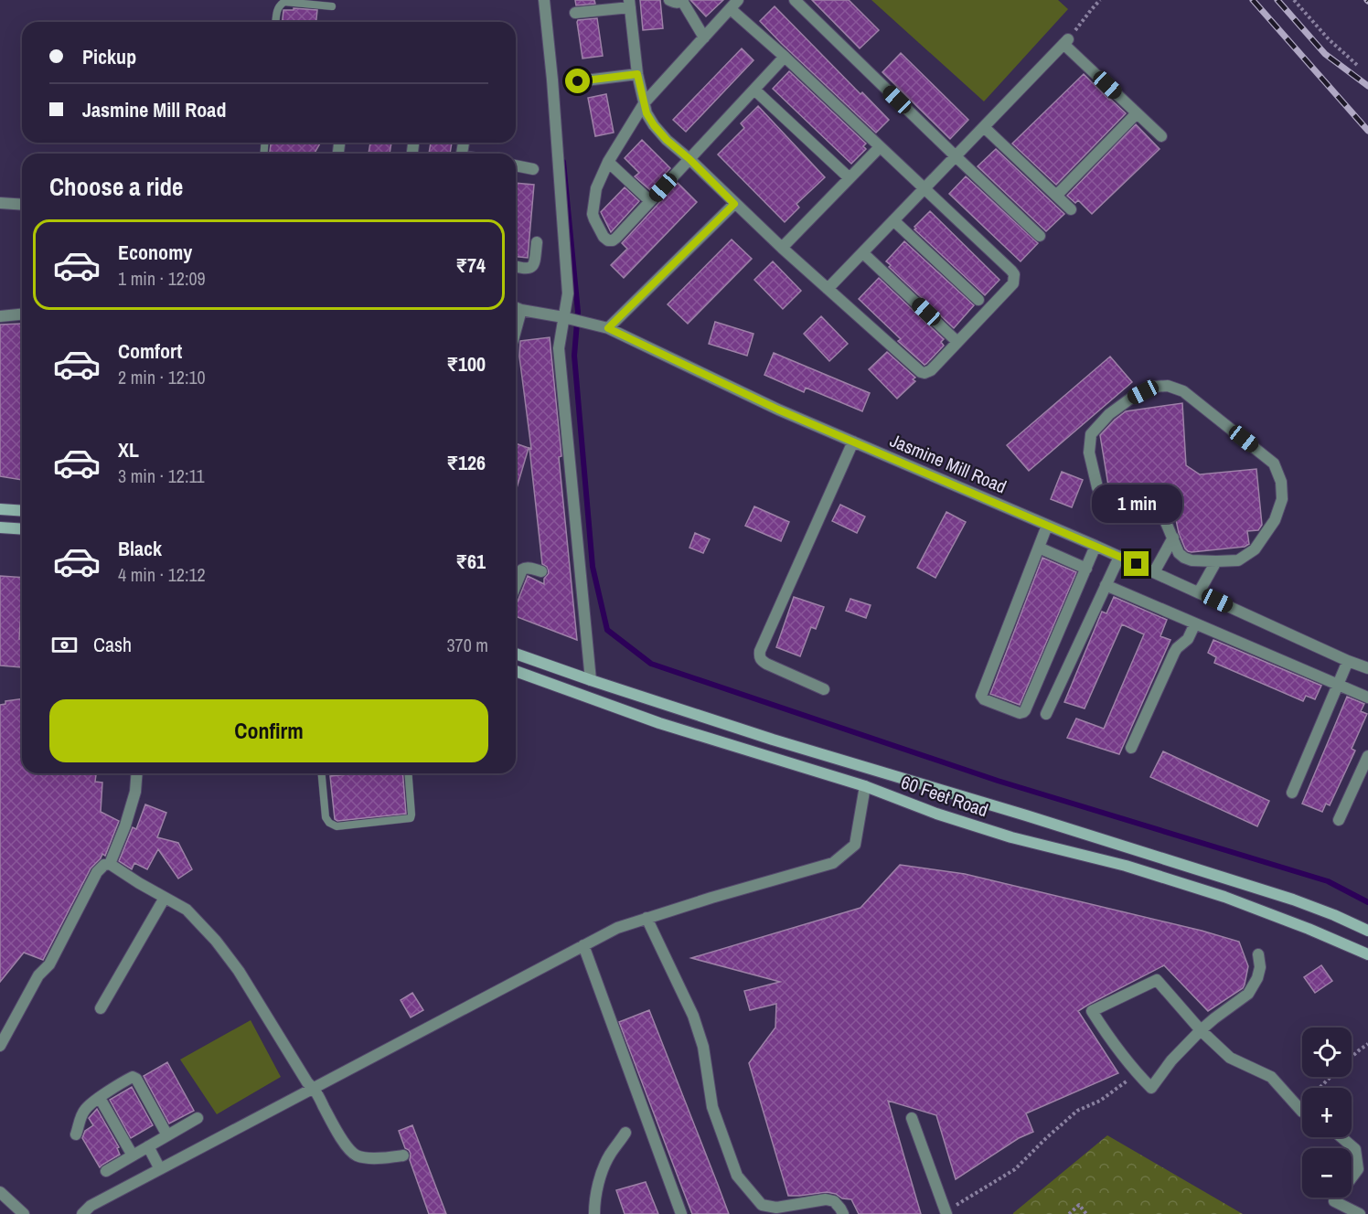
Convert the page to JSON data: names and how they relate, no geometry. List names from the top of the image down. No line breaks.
{"streets":{"main road":["60 Feet Road"],"street":["Jasmine Mill Road"]},"page":{"banner":["Pickup","Jasmine Mill Road"],"heading":"Choose a ride","list":[{"name":"Economy","note":"1 min · 12:09","value":"₹74"},{"name":"Comfort","note":"2 min · 12:10","value":"₹100"},{"name":"XL","note":"3 min · 12:11","value":"₹126"},{"name":"Black","note":"4 min · 12:12","value":"₹61"}],"bubble":"1 min","pay":["Cash","370 m"],"buttons":"Confirm","map_buttons":["+","−"]}}
